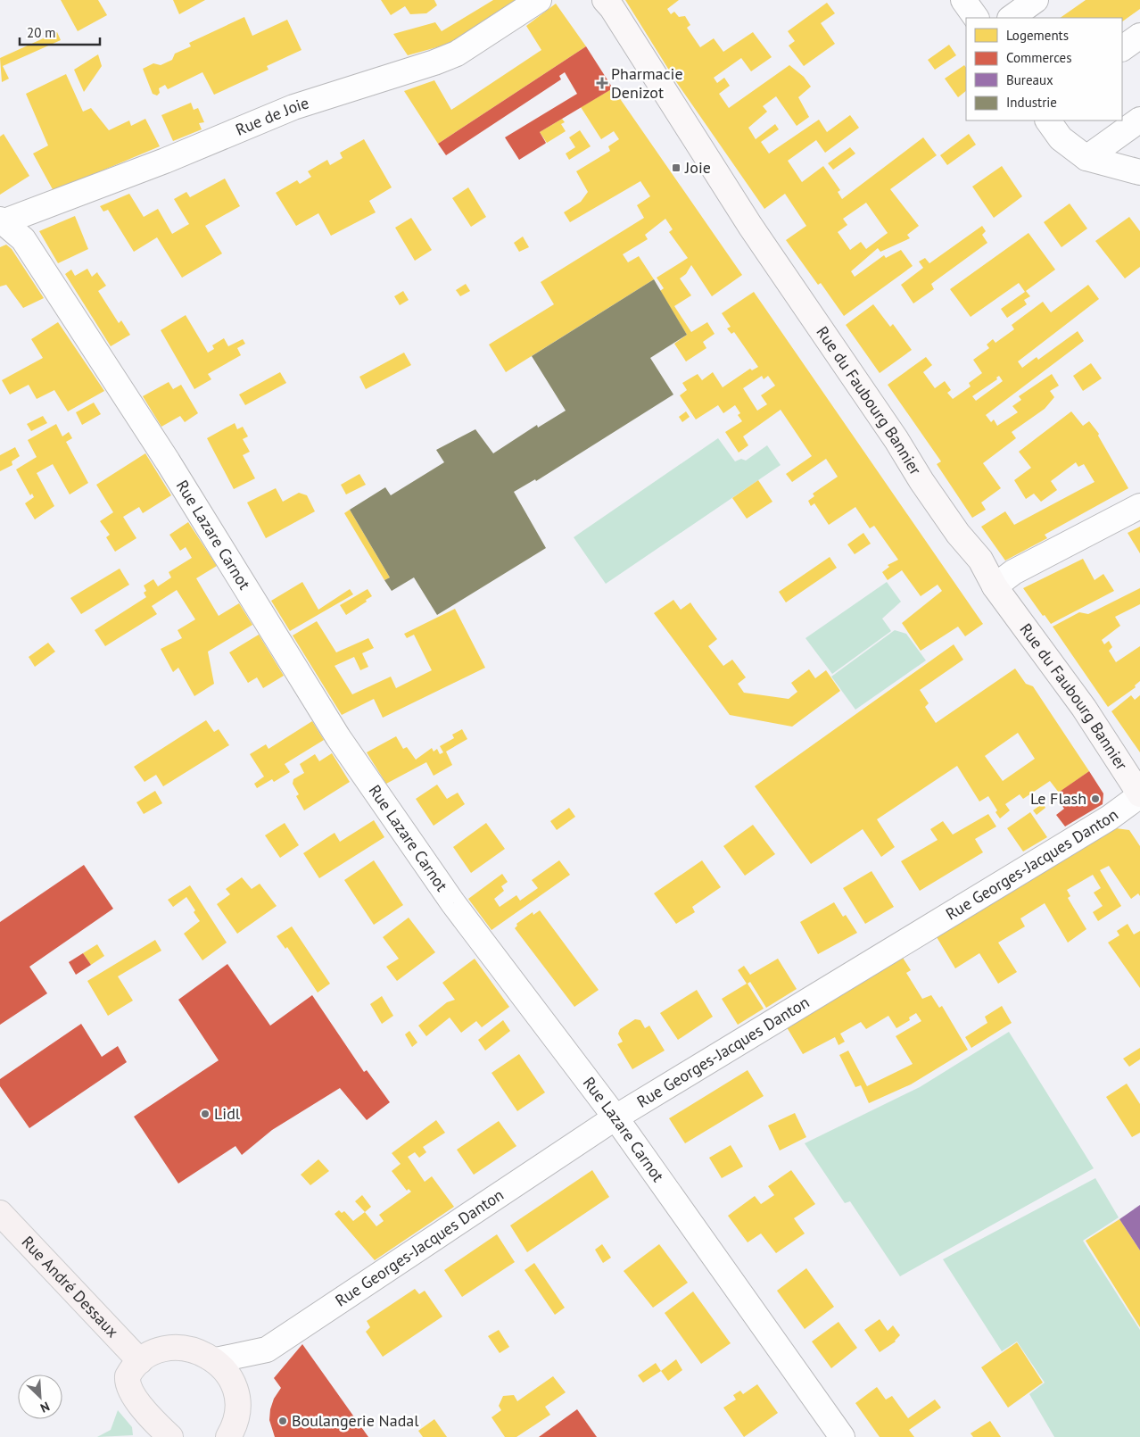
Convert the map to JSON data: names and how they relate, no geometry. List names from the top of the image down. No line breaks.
{"streets":{"main road":["Rue du Faubourg Bannier","Rue André Dessaux"],"street":["Rue de Joie","Rue Lazare Carnot","Rue Georges-Jacques Danton"]},"crossings":[["Rue de Joie","Rue Lazare Carnot"],["Rue du Faubourg Bannier","Rue Georges-Jacques Danton"],["Rue Lazare Carnot","Rue Georges-Jacques Danton"]],"places":{"health":["Pharmacie Denizot"],"transit":["Joie"],"other":["Le Flash","Lidl","Boulangerie Nadal"]},"legend":["Logements","Commerces","Bureaux","Industrie"],"scale_bar":"20 m","north":"bottom right"}
